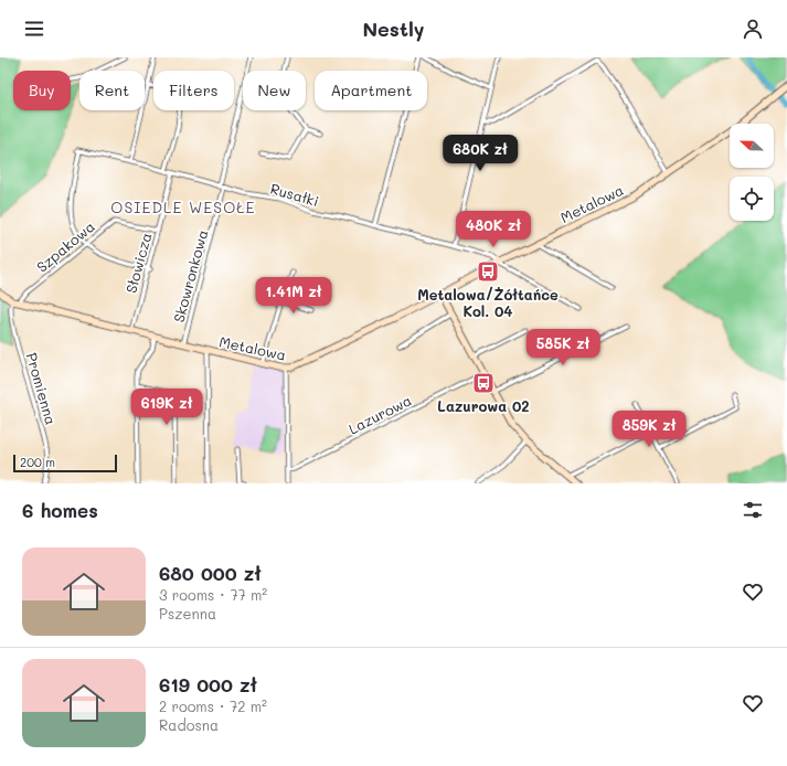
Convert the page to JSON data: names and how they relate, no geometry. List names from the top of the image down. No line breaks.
{"streets":{"street":["Rusałki","Metalowa","Szpakowa","Słowicza","Skowronkowa","Promienna","Lazurowa"]},"crossings":[["Rusałki","Metalowa"],["Rusałki","Szpakowa"],["Rusałki","Słowicza"],["Rusałki","Skowronkowa"],["Metalowa","Szpakowa"],["Metalowa","Słowicza"],["Metalowa","Skowronkowa"],["Metalowa","Promienna"],["Szpakowa","Słowicza"],["Szpakowa","Promienna"]],"districts":["OSIEDLE WESOŁE"],"places":{"bus stop":["Metalowa/Żółtańce Kol. 04","Lazurowa 02"]},"scale_bar":"200 m","north":"left","page":{"header":"Nestly","chip":["Buy","Rent","Filters","New","Apartment"],"price":["680K zł","480K zł","1.41M zł","585K zł","619K zł","859K zł"],"scale":"200 m","heading":"6 homes","list":[{"name":"680 000 zł","note":"3 rooms · 77 m² · Pszenna"},{"name":"619 000 zł","note":"2 rooms · 72 m² · Radosna"}]}}
